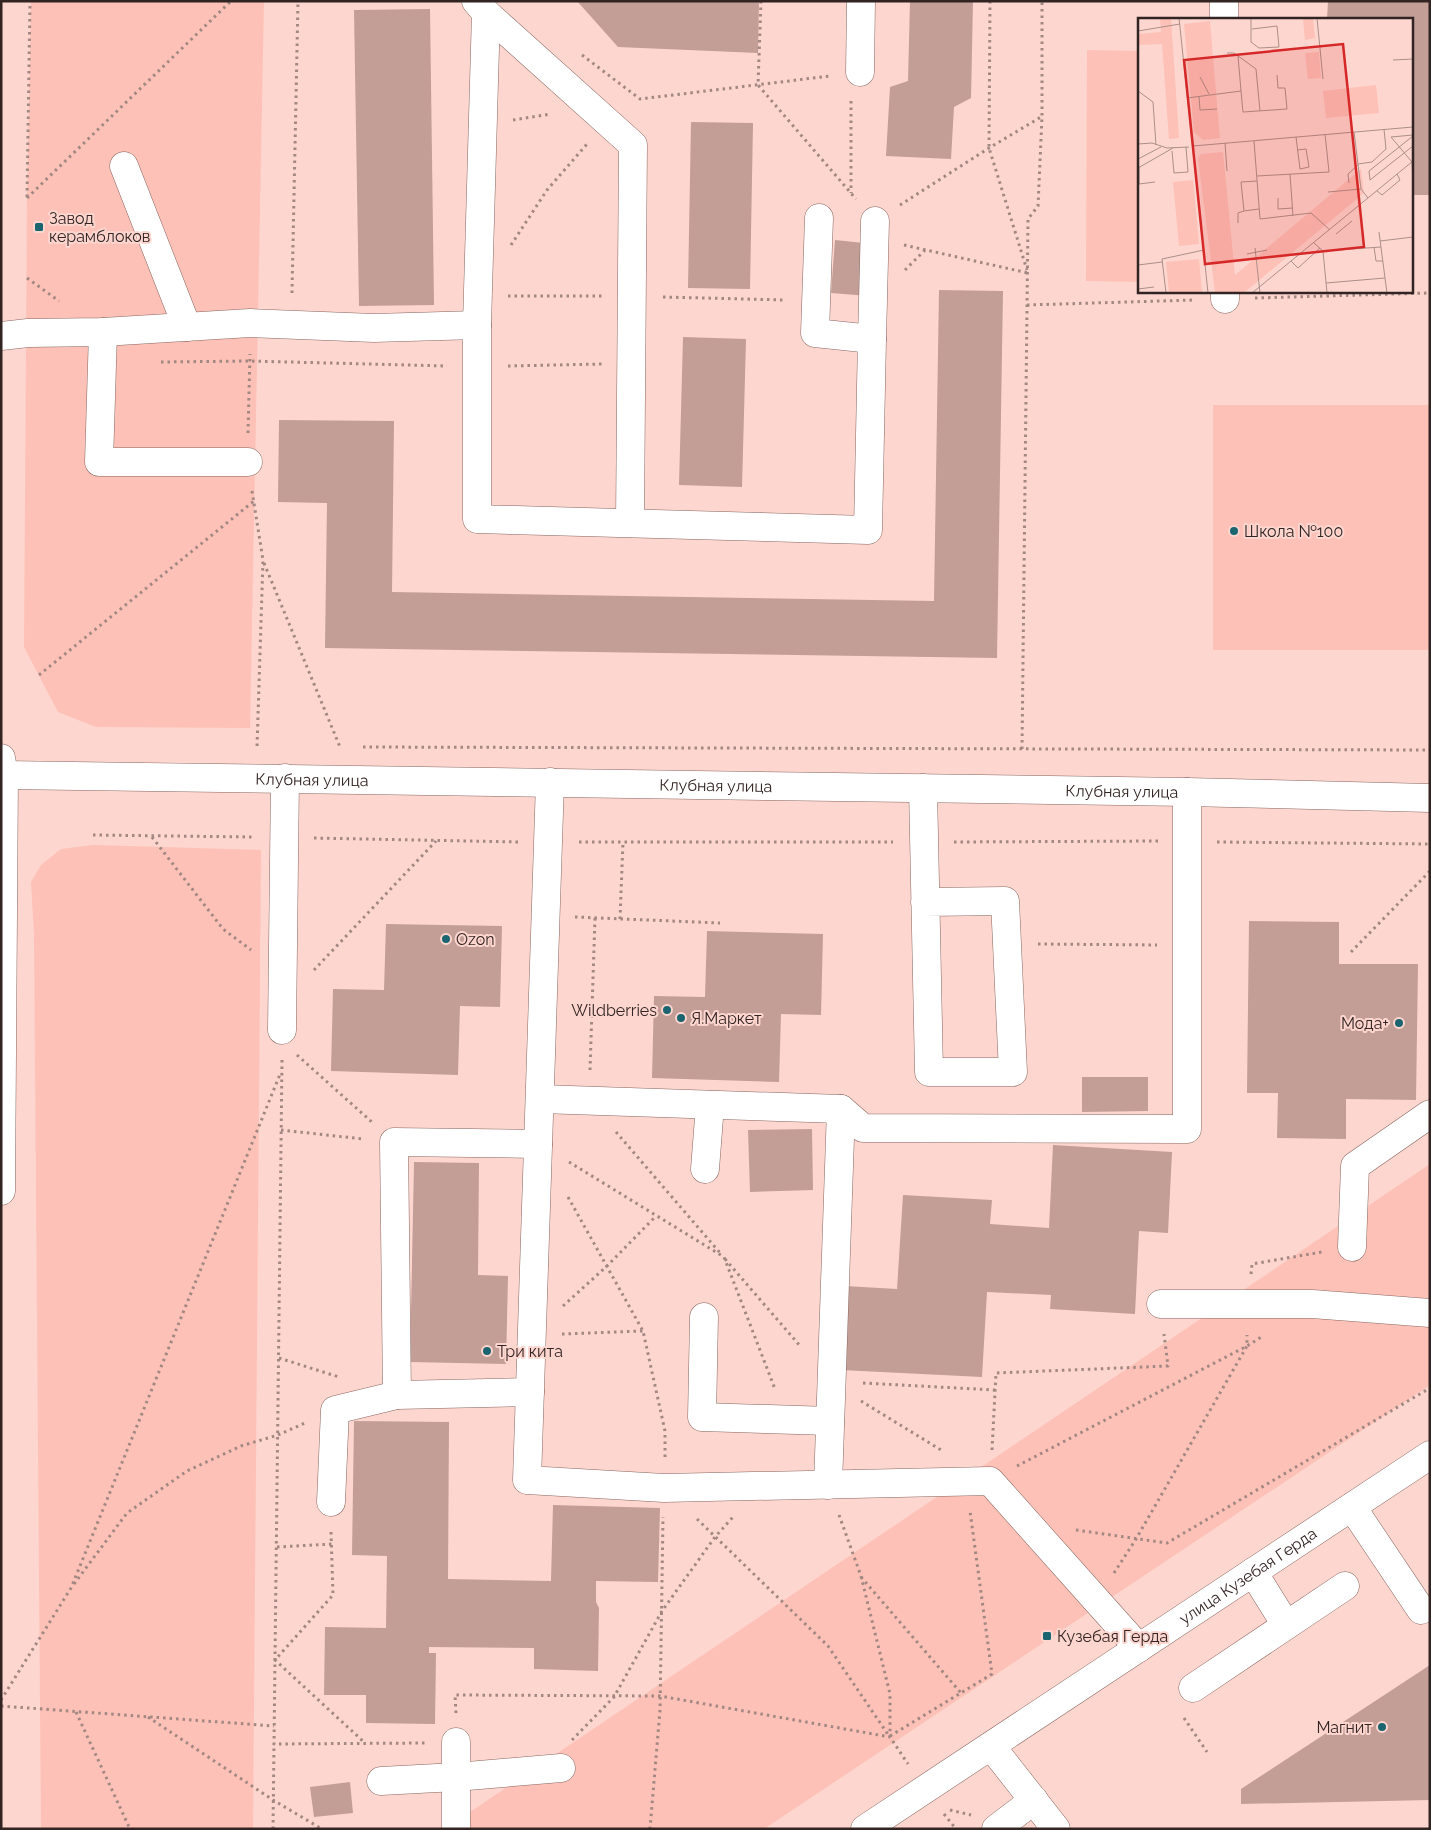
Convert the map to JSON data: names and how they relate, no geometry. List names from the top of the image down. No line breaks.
{"streets":{"main road":["Клубная улица","улица Кузебая Герда"]},"places":{"transit":["Завод керамблоков","Кузебая Герда"],"other":["Школа №100","Ozon","Wildberries","Я.Маркет","Мода+","Три кита","Магнит"]}}
